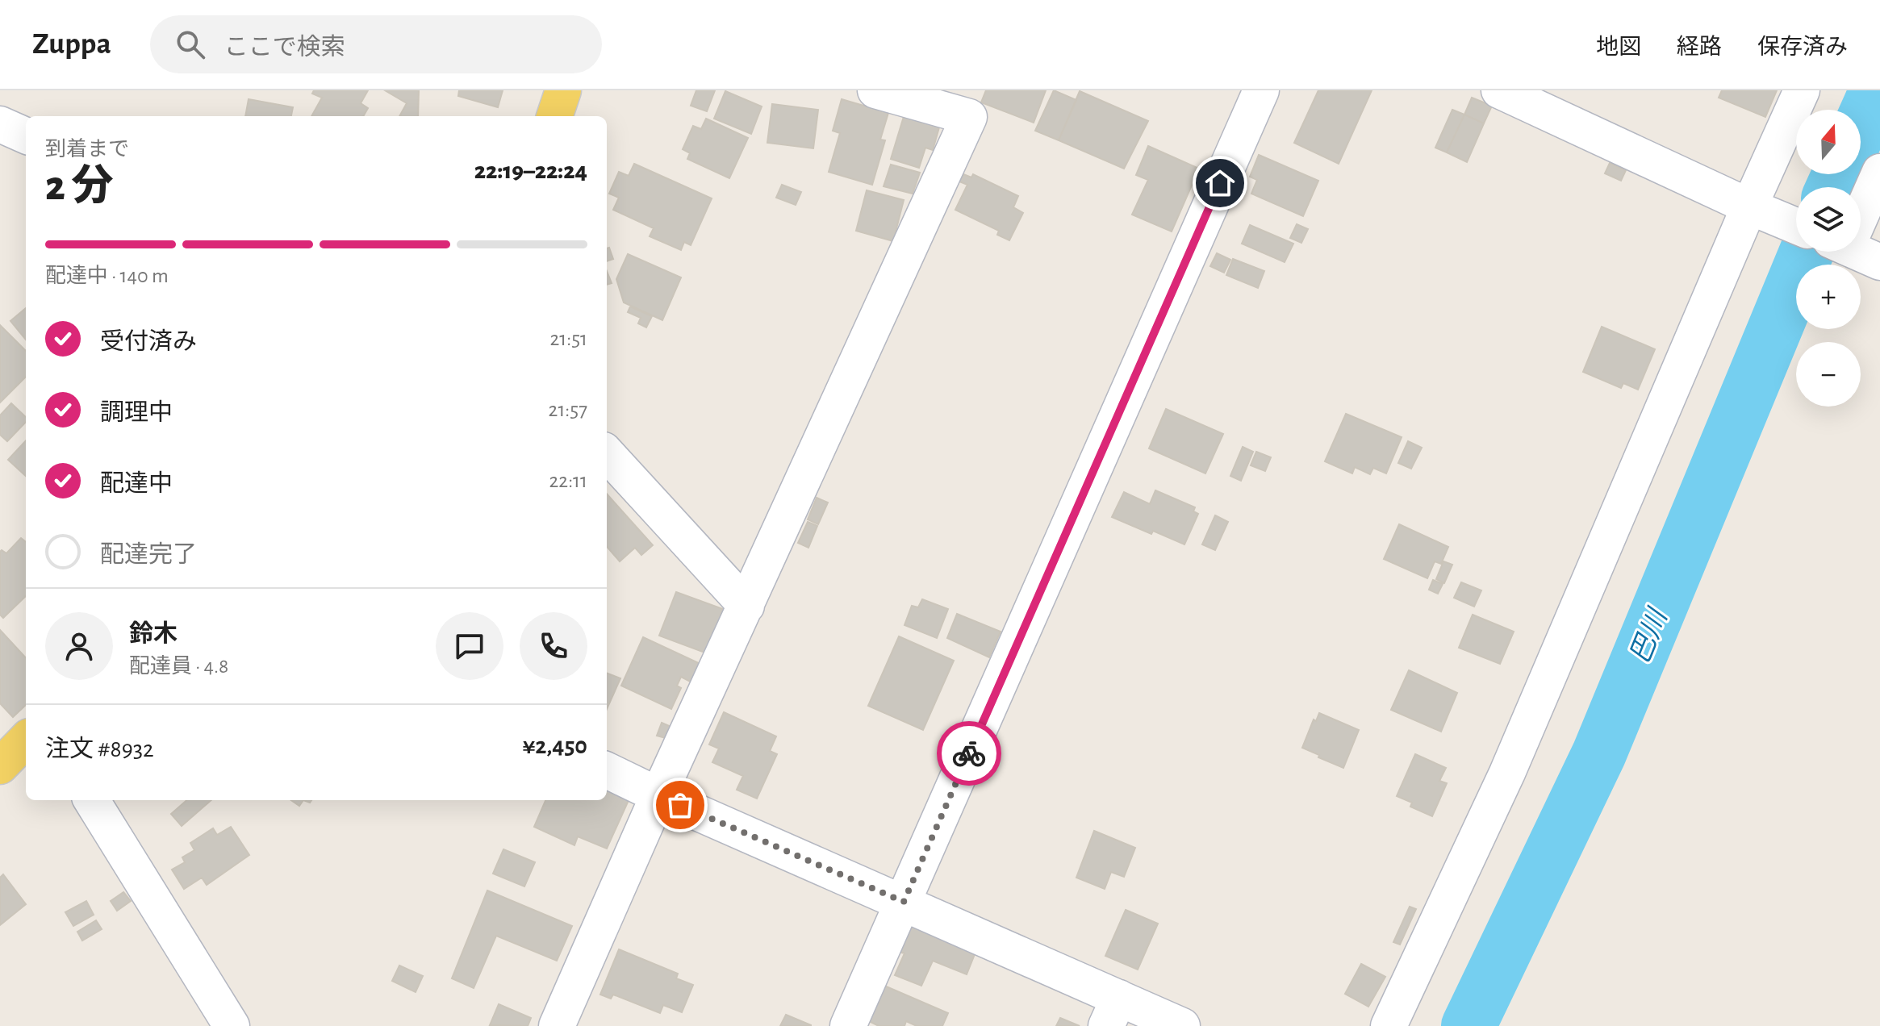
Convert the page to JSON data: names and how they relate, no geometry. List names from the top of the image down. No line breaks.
{"water":["巴川"],"north":"top","page":{"header":"Zuppa","search":"ここで検索","nav":["地図","経路","保存済み"],"map_buttons":["+","−"],"heading":["2 分","到着まで","22:19–22:24"],"panel":["鈴木","配達員 · 4.8","注文 #8932","¥2,450"],"bar":"配達中 · 140 m","list":[["受付済み","21:51"],["調理中","21:57"],["配達中","22:11"],"配達完了"]}}
